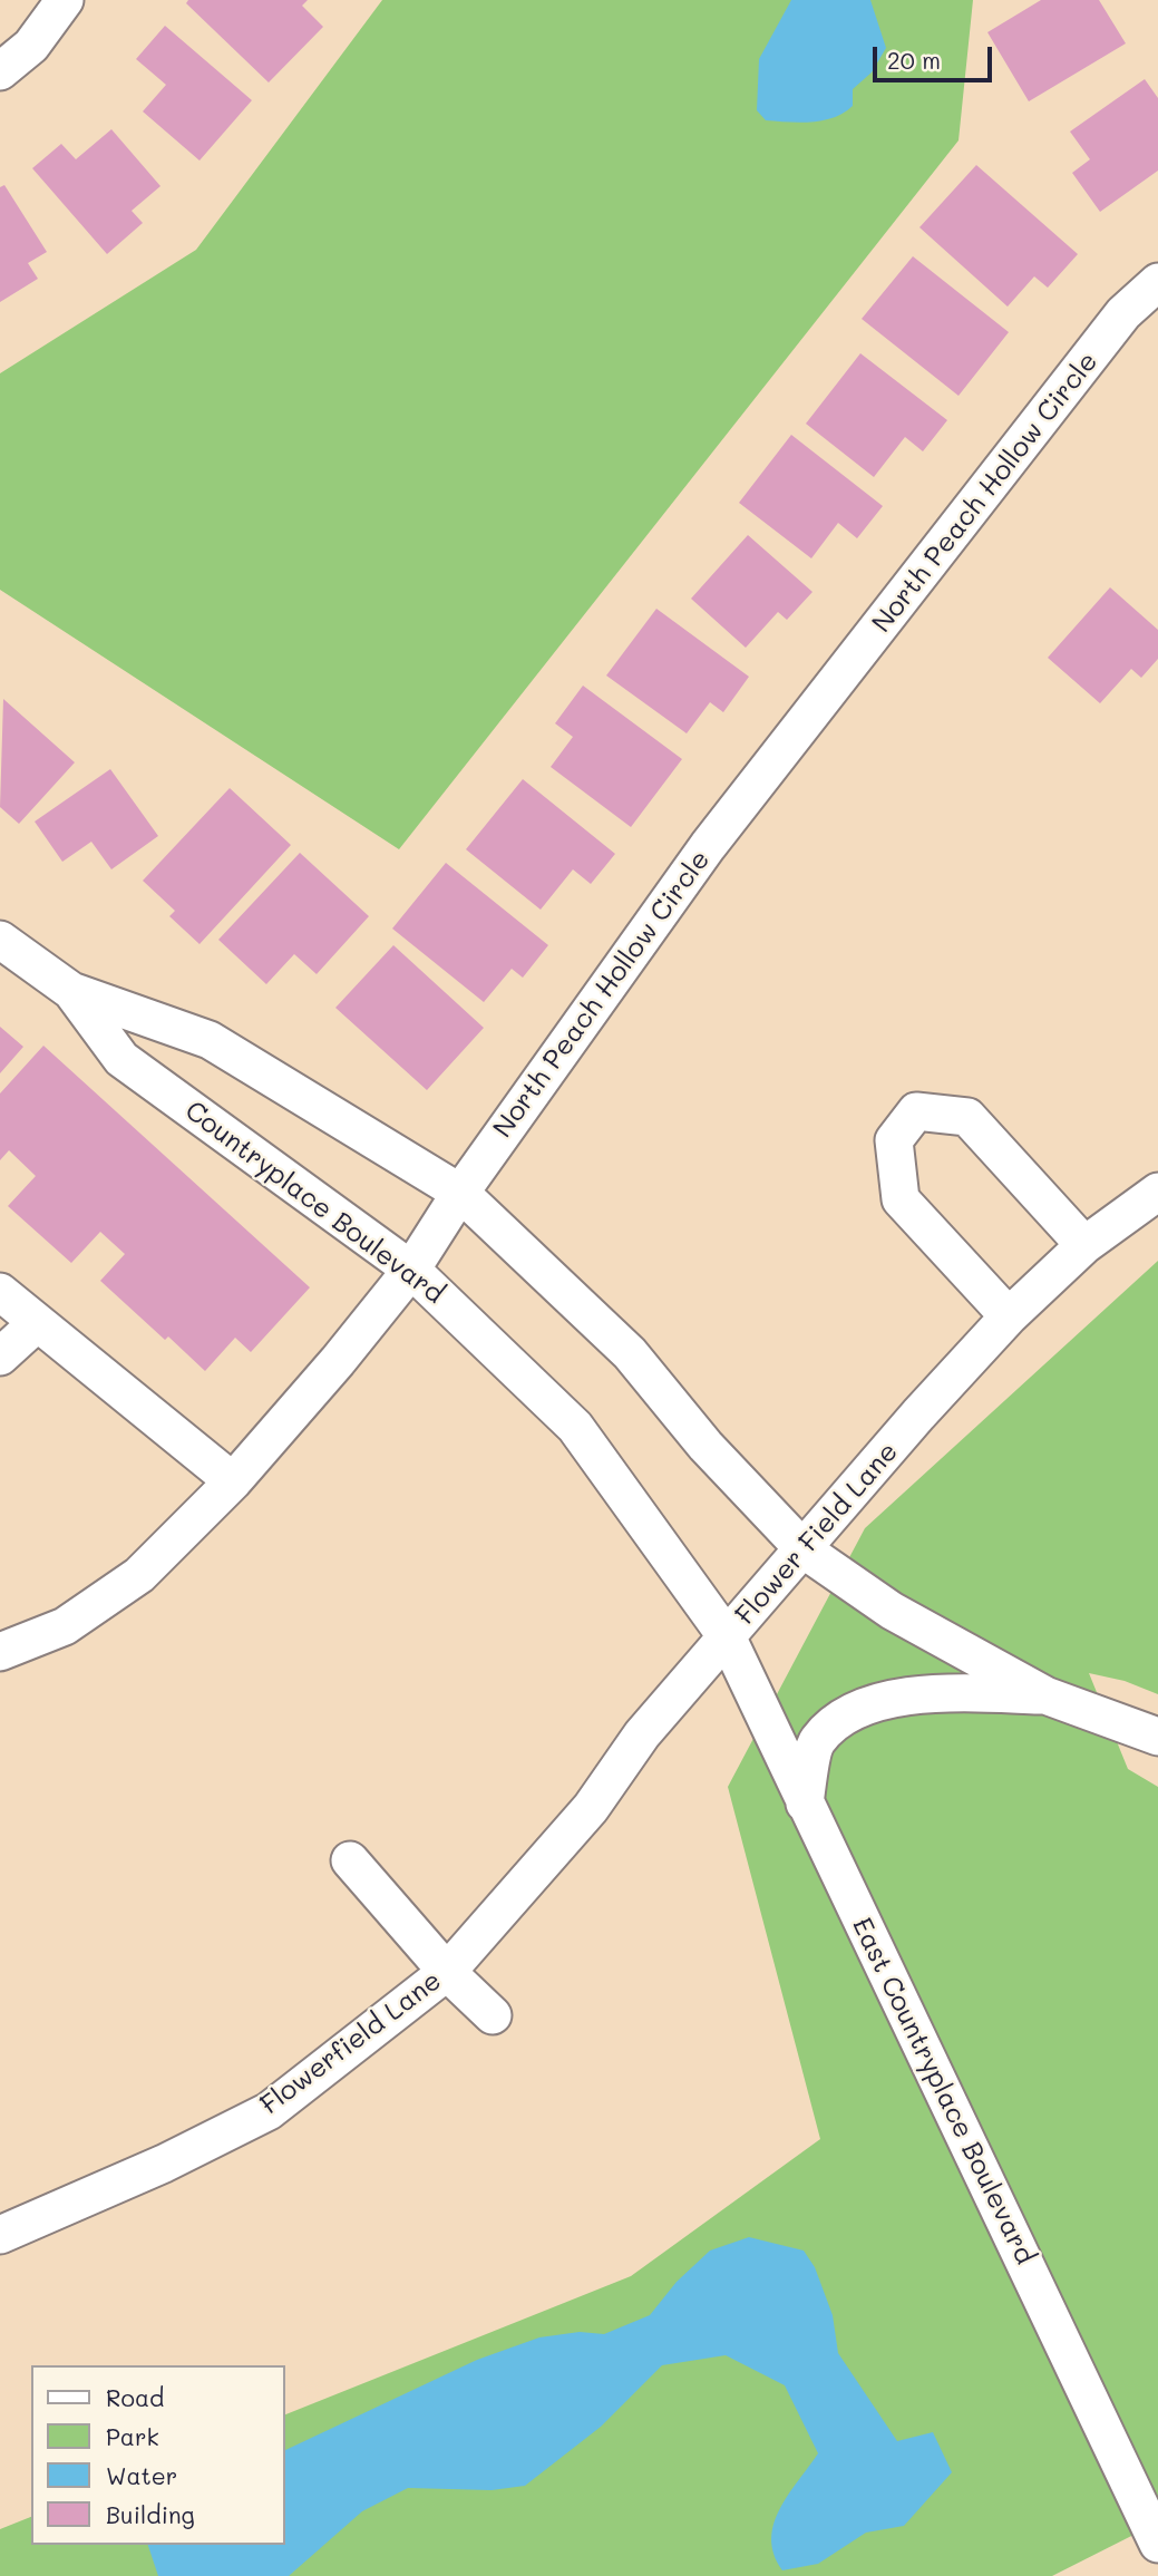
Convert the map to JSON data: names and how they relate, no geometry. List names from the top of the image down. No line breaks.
{"streets":{"street":["North Peach Hollow Circle","Countryplace Boulevard","Flower Field Lane","Flowerfield Lane","East Countryplace Boulevard"]},"crossings":[["North Peach Hollow Circle","Countryplace Boulevard"],["Countryplace Boulevard","Flower Field Lane"],["Countryplace Boulevard","East Countryplace Boulevard"],["Flower Field Lane","Flowerfield Lane"],["Flower Field Lane","East Countryplace Boulevard"]],"legend":["Road","Park","Water","Building"],"scale_bar":"20 m"}
